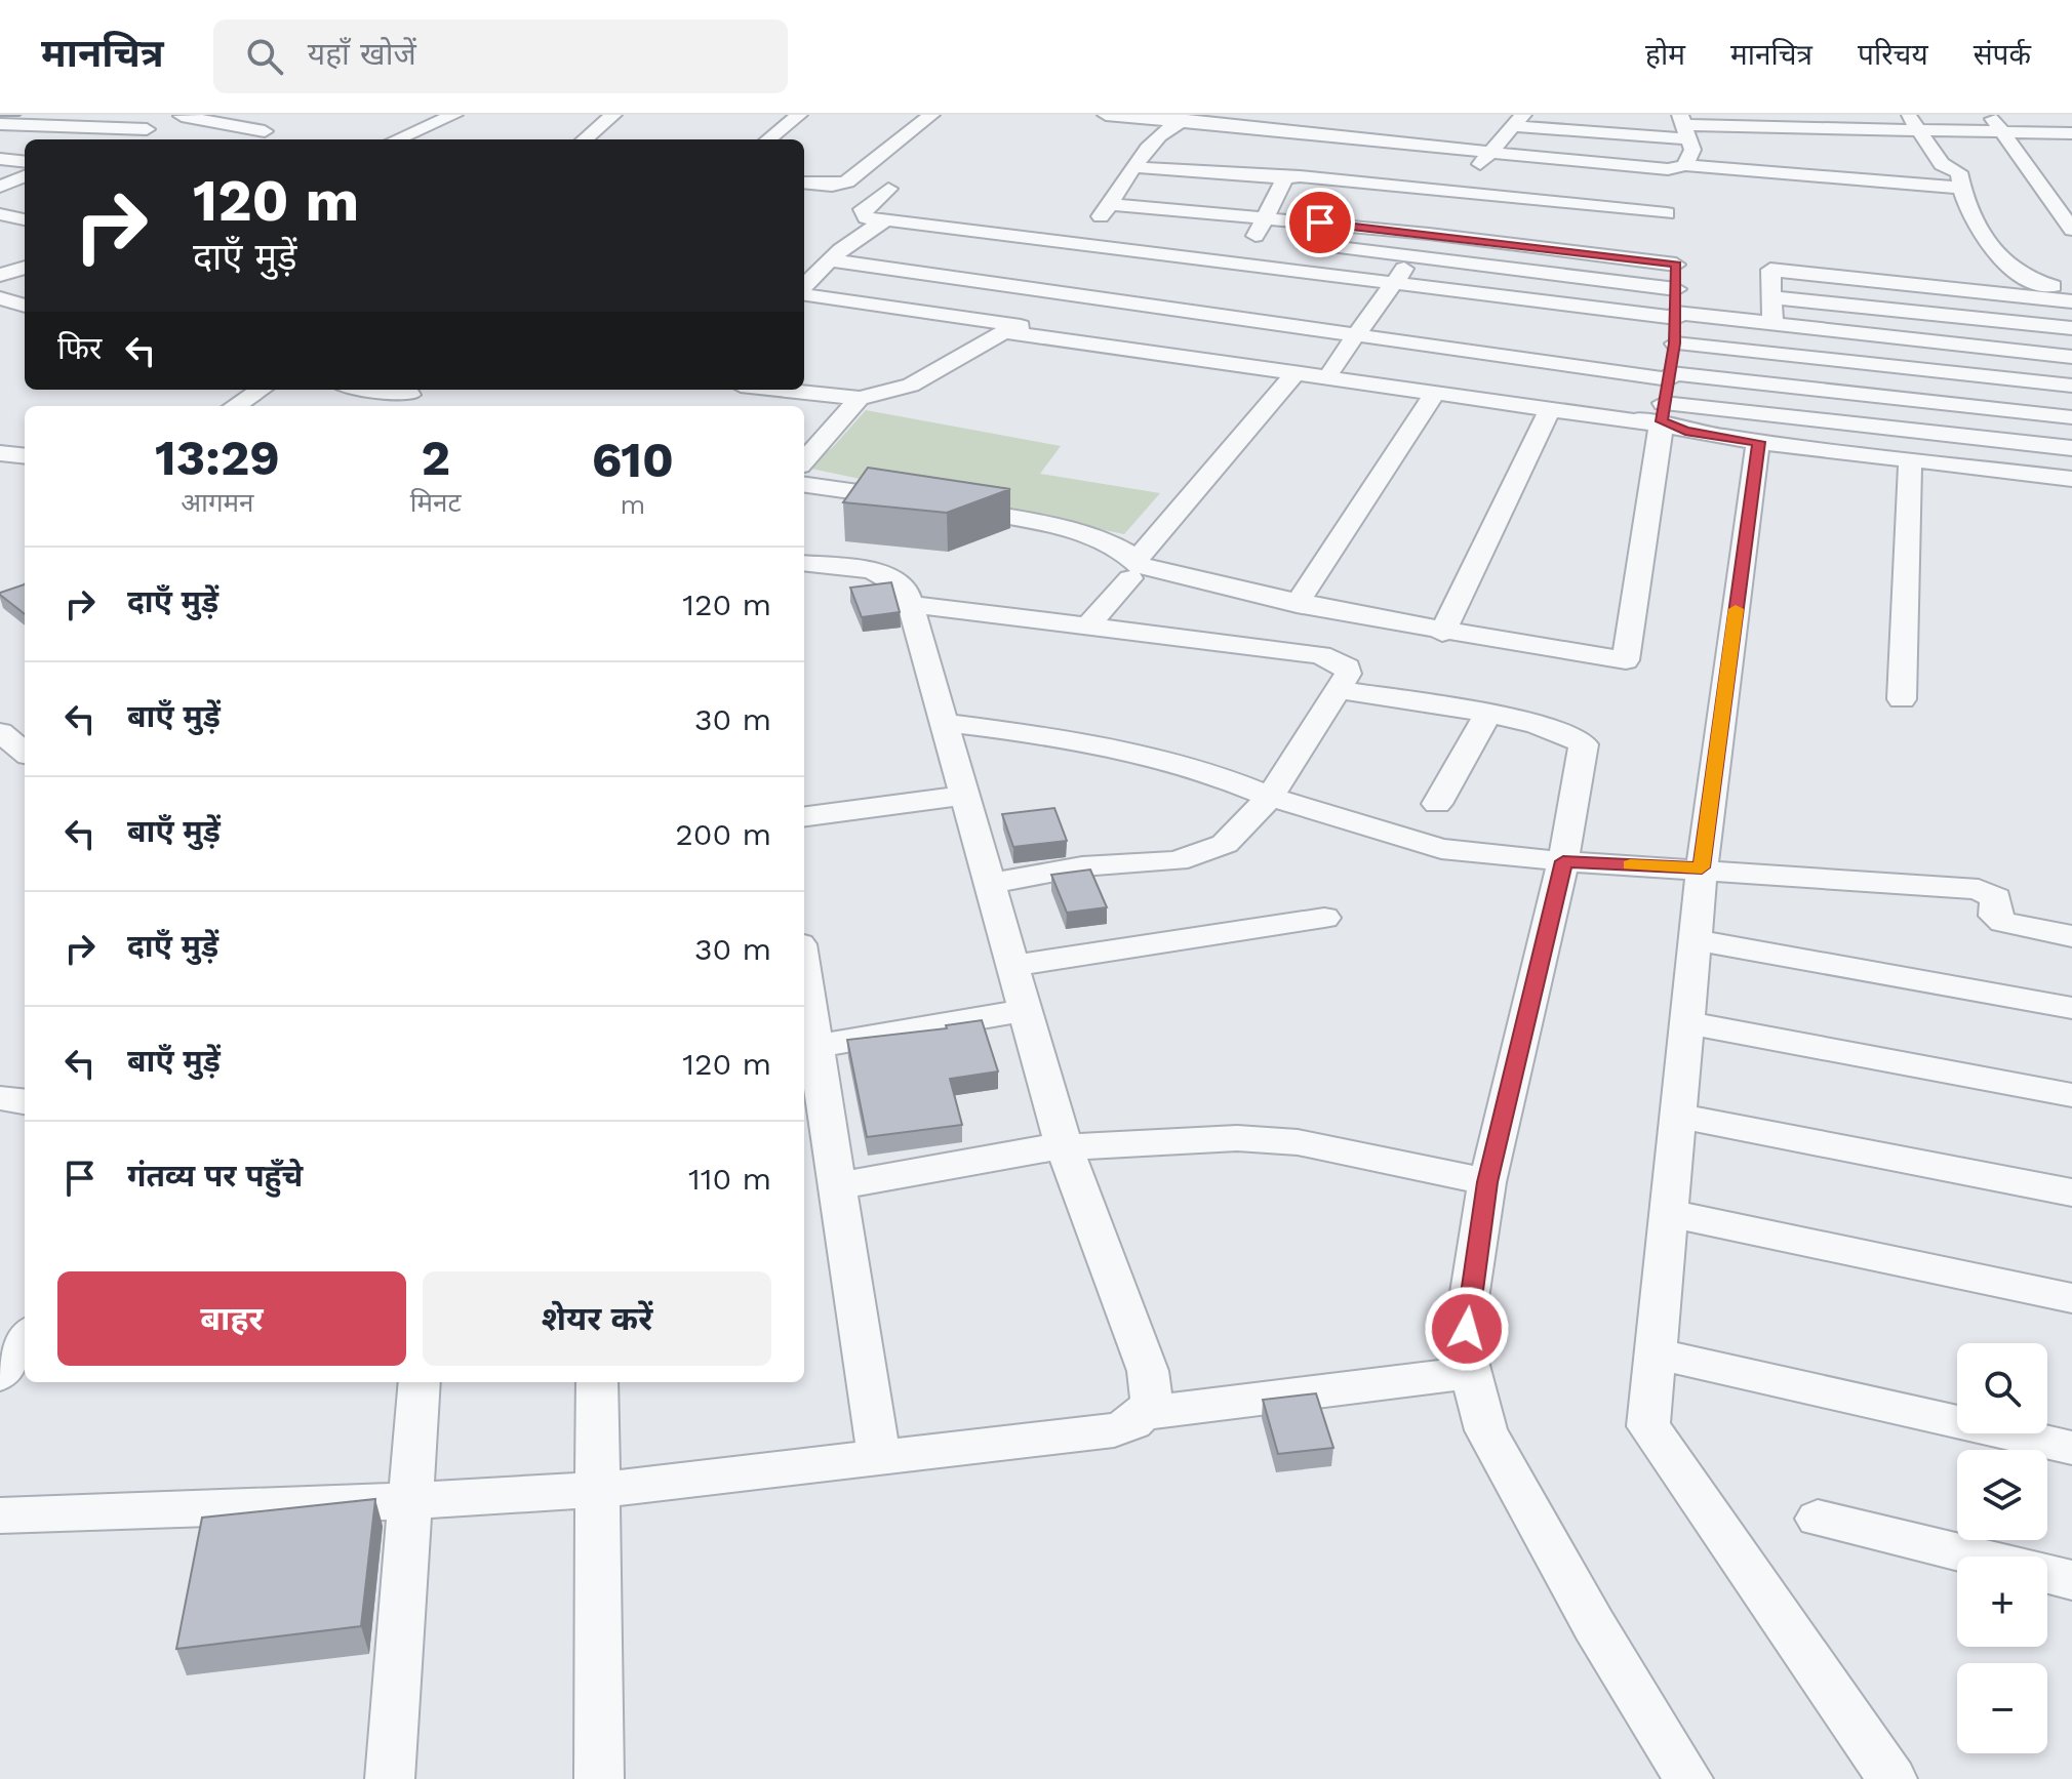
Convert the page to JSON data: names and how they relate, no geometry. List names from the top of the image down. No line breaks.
{"page":{"header":"मानचित्र","search":"यहाँ खोजें","nav":["होम","मानचित्र","परिचय","संपर्क"],"turn":["120 m","दाएँ मुड़ें"],"then":"फिर","eta":["13:29","आगमन","2","मिनट","610","m"],"list":[{"name":"दाएँ मुड़ें","value":"120 m"},{"name":"बाएँ मुड़ें","value":"30 m"},{"name":"बाएँ मुड़ें","value":"200 m"},{"name":"दाएँ मुड़ें","value":"30 m"},{"name":"बाएँ मुड़ें","value":"120 m"},{"name":"गंतव्य पर पहुँचे","value":"110 m"}],"buttons":["बाहर","शेयर करें"],"map_buttons":["+","−"]}}
